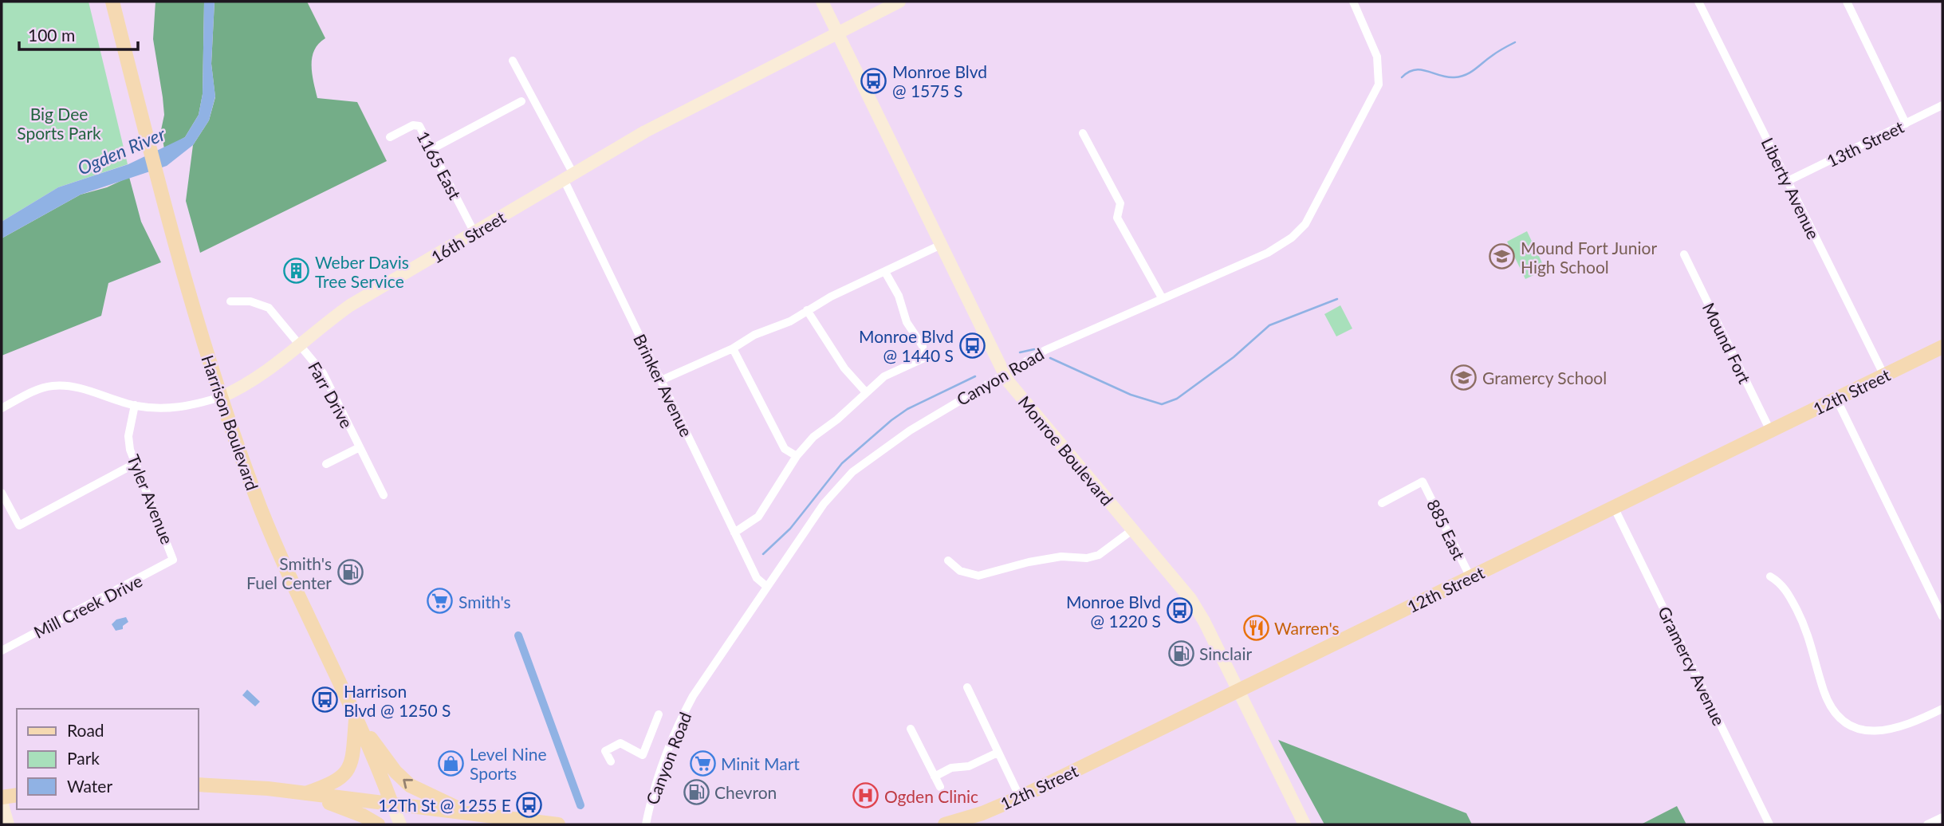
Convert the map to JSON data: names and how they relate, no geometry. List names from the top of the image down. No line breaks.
{"streets":{"main road":["16th Street","12th Street","Harrison Boulevard","Monroe Boulevard"],"street":["13th Street","1165 East","Liberty Avenue","Mound Fort","Canyon Road","Brinker Avenue","Farr Drive","Tyler Avenue","885 East","Mill Creek Drive","Gramercy Avenue"]},"crossings":[["13th Street","Liberty Avenue"],["1165 East","16th Street"],["Liberty Avenue","12th Street"],["16th Street","Brinker Avenue"],["16th Street","Farr Drive"],["16th Street","Harrison Boulevard"],["16th Street","Monroe Boulevard"],["16th Street","Tyler Avenue"],["Mound Fort","12th Street"],["Canyon Road","Brinker Avenue"],["Canyon Road","Monroe Boulevard"],["12th Street","Monroe Boulevard"],["12th Street","885 East"],["12th Street","Gramercy Avenue"],["Tyler Avenue","Mill Creek Drive"]],"water":["Ogden River"],"parks":["Big Dee Sports Park"],"places":{"bus stop":["Monroe Blvd @ 1575 S","Monroe Blvd @ 1440 S","Monroe Blvd @ 1220 S","Harrison Blvd @ 1250 S","12Th St @ 1255 E"],"school or university":["Mound Fort Junior High School","Gramercy School"],"building":["Weber Davis Tree Service"],"fuel station":["Smith's Fuel Center","Sinclair","Chevron"],"supermarket":["Smith's","Minit Mart"],"restaurant":["Warren's"],"shop":["Level Nine Sports"],"hospital":["Ogden Clinic"]},"legend":["Road","Park","Water"],"scale_bar":"100 m"}
